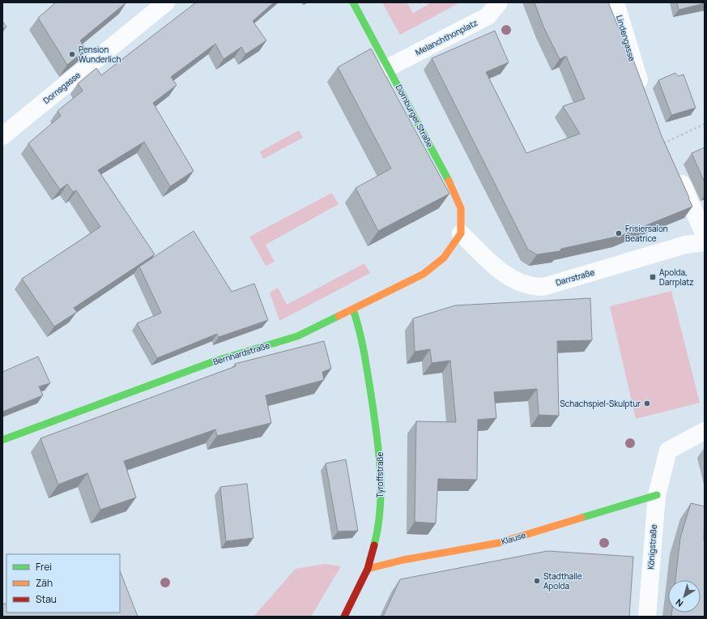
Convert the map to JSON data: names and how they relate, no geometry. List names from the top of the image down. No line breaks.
{"streets":{"street":["Melanchthonplatz","Lindengasse","Dornsgasse","Dornburger Straße","Darrstraße","Bernhardstraße","Tyroffstraße","Klause","Königstraße"]},"crossings":[["Melanchthonplatz","Dornburger Straße"],["Dornburger Straße","Darrstraße"],["Dornburger Straße","Bernhardstraße"],["Darrstraße","Bernhardstraße"],["Bernhardstraße","Tyroffstraße"],["Tyroffstraße","Klause"],["Klause","Königstraße"]],"places":{"other":["Pension Wunderlich","Frisiersalon Beatrice","Schachspiel-Skulptur","Stadthalle Apolda"],"transit":["Apolda, Darrplatz"]},"legend":["Frei","Zäh","Stau"],"north":"bottom left"}
